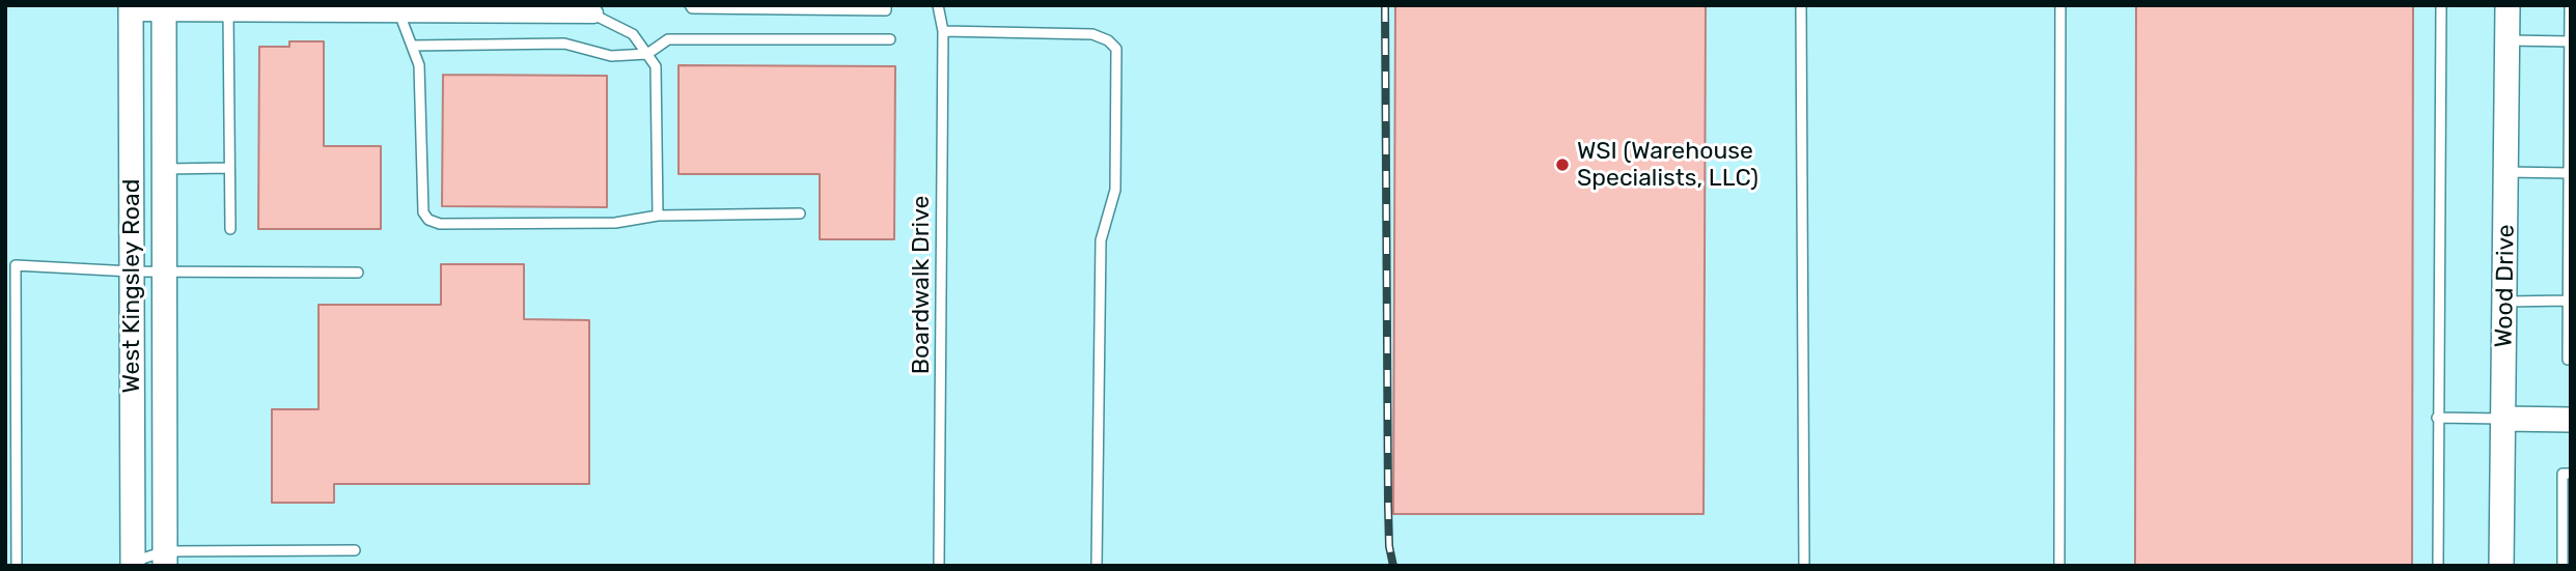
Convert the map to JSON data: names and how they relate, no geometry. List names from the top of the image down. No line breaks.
{"streets":{"main road":["West Kingsley Road","Wood Drive"],"lane":["Boardwalk Drive"]},"places":["WSI (Warehouse Specialists, LLC)"]}
